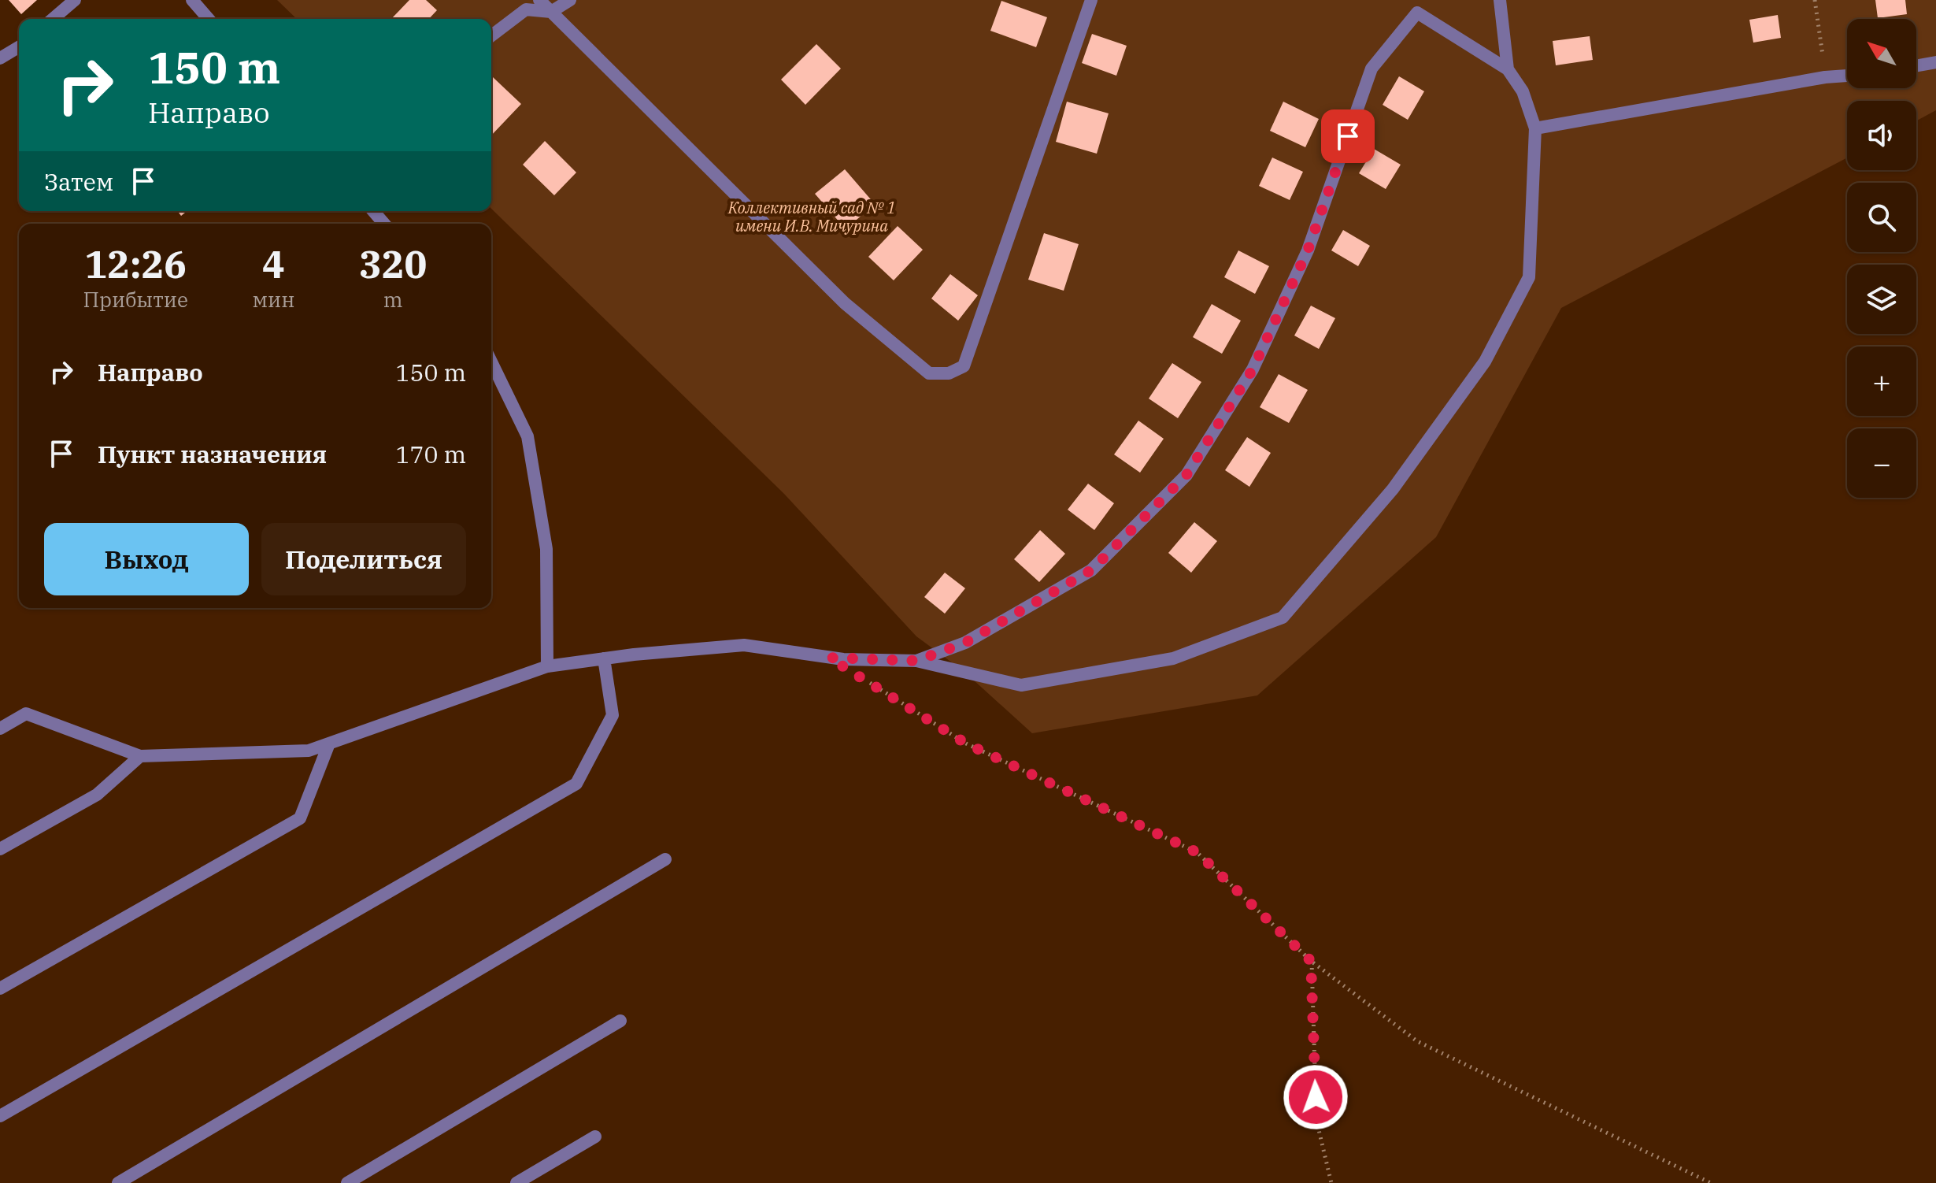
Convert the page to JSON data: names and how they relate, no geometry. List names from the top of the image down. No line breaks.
{"parks":["Коллективный сад № 1 имени И.В. Мичурина"],"north":"top left","page":{"map_buttons":["+","−"],"turn":["150 m","Направо"],"then":"Затем","eta":["12:26","Прибытие","4","мин","320","m"],"list":[{"name":"Направо","value":"150 m"},{"name":"Пункт назначения","value":"170 m"}],"buttons":["Выход","Поделиться"]}}
